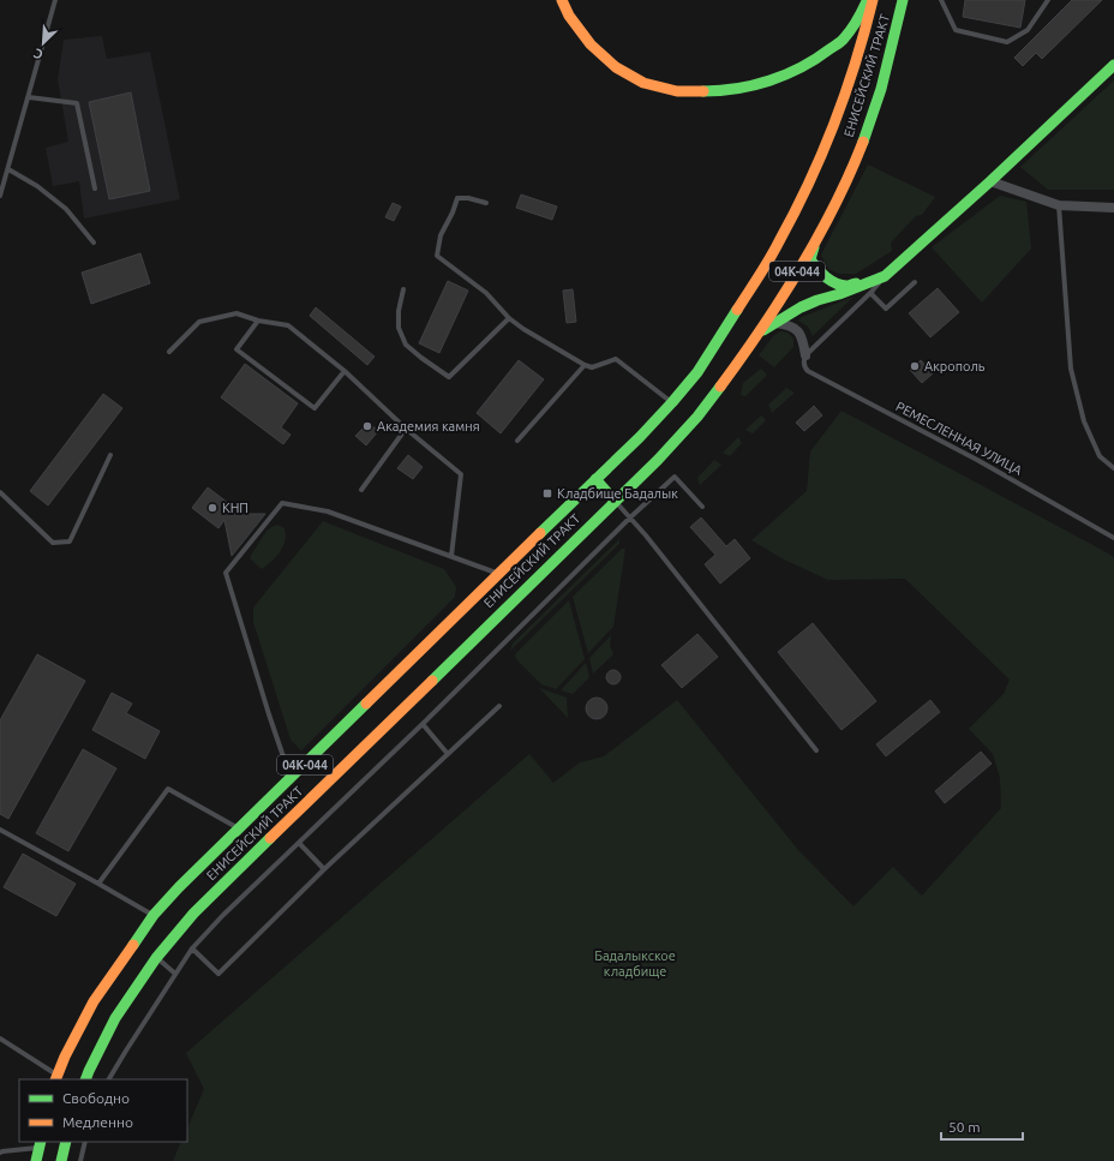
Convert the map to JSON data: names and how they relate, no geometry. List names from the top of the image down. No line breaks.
{"streets":{"main road":["ЕНИСЕЙСКИЙ ТРАКТ","04К-044"],"lane":["РЕМЕСЛЕННАЯ УЛИЦА"]},"parks":["Бадалыкское кладбище"],"places":{"other":["Акрополь","Академия камня","КНП"],"transit":["Кладбище Бадалык"]},"legend":["Свободно","Медленно"],"scale_bar":"50 m","north":"bottom left"}
